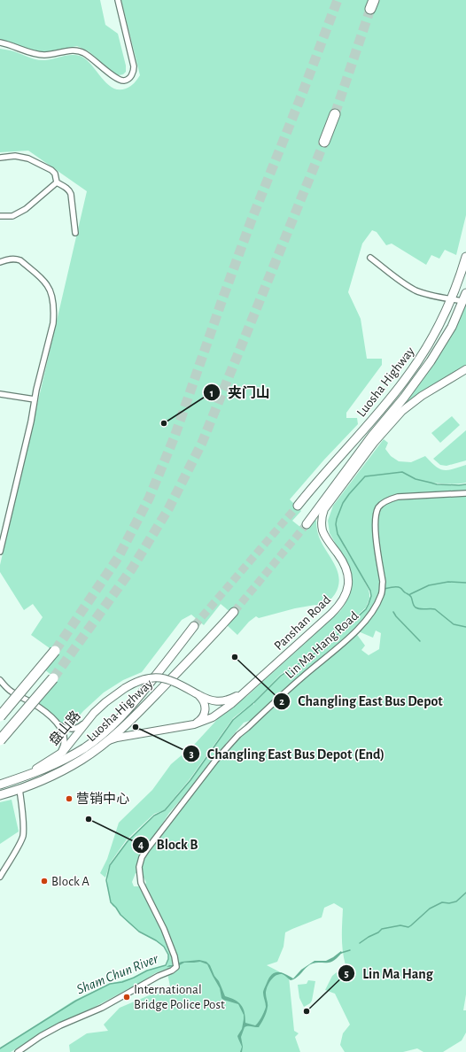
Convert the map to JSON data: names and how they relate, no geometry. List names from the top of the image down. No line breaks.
{"streets":{"main road":["Luosha Highway","Panshan Road","盘山路"],"street":["Lin Ma Hang Road"]},"crossings":[["Luosha Highway","Panshan Road"],["Luosha Highway","盘山路"]],"water":["Sham Chun River"],"places":["夹门山","Changling East Bus Depot","Changling East Bus Depot (End)","营销中心","Block B","Block A","International Bridge Police Post","Lin Ma Hang"]}
